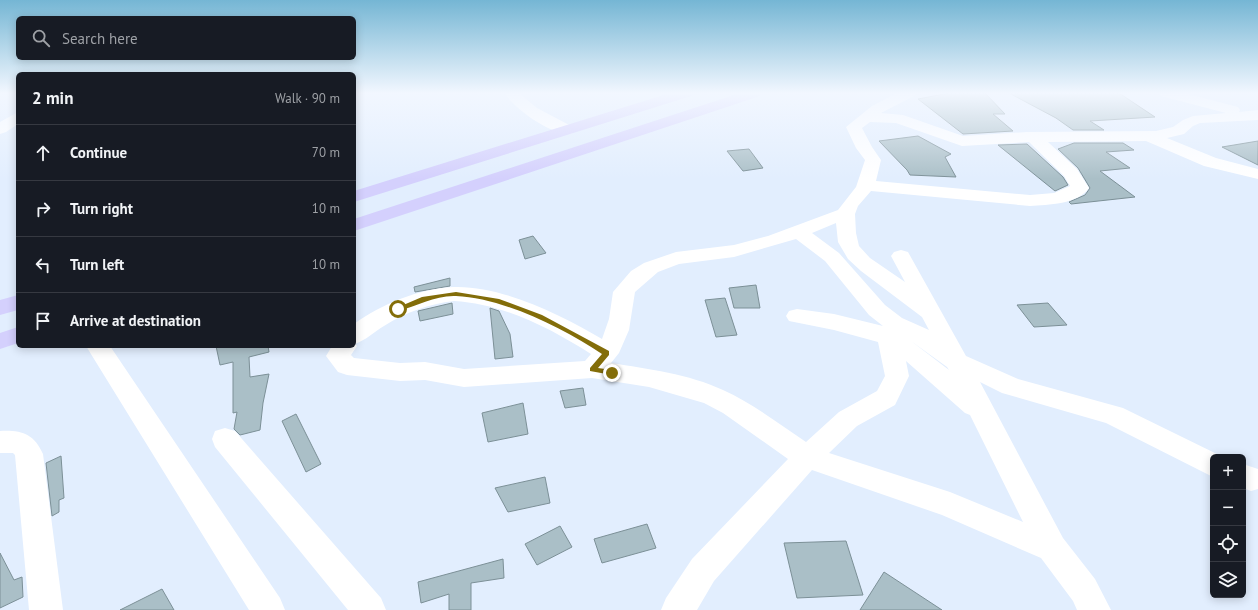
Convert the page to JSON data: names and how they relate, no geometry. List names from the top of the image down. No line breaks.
{"page":{"search":"Search here","heading":["2 min","Walk · 90 m"],"list":[["Continue","70 m"],["Turn right","10 m"],["Turn left","10 m"],"Arrive at destination"],"map_buttons":["+","−"]}}
